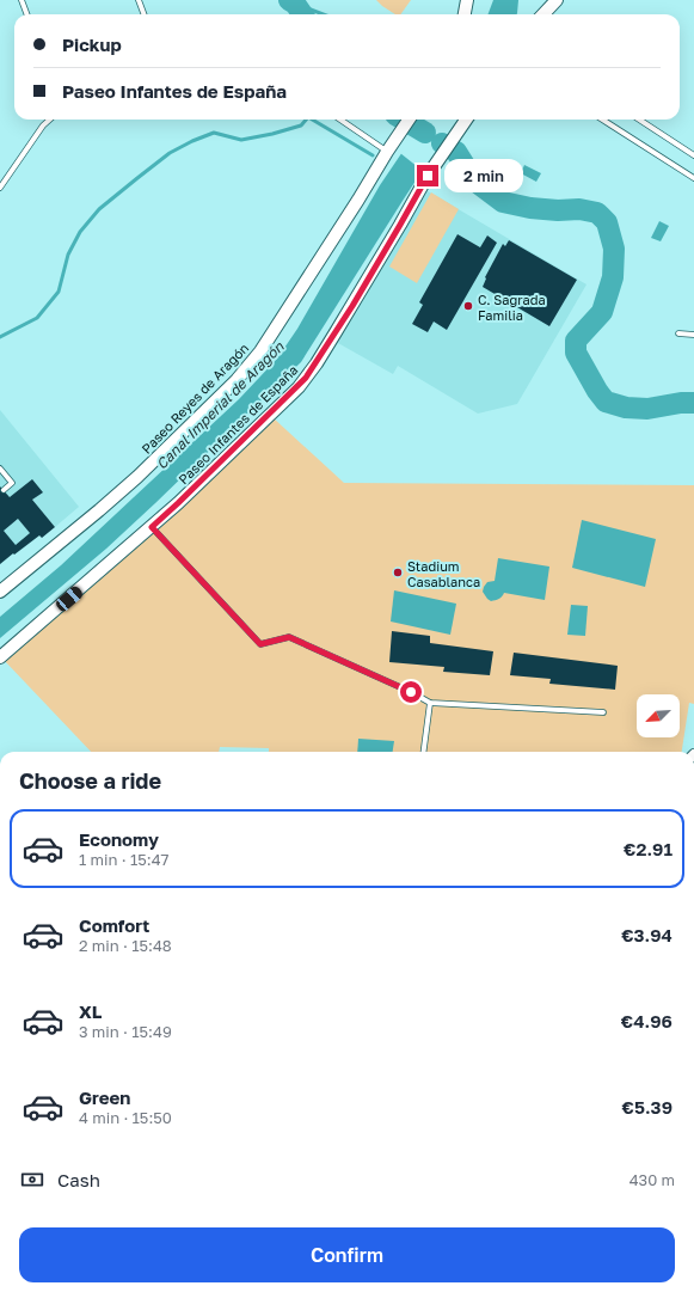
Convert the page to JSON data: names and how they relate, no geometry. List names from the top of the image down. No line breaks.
{"streets":{"street":["Paseo Reyes de Aragón","Paseo Infantes de España"]},"water":["Canal Imperial de Aragón"],"places":["C. Sagrada Familia","Stadium Casablanca"],"north":"bottom left","page":{"banner":["Pickup","Paseo Infantes de España"],"bubble":"2 min","heading":"Choose a ride","list":[{"name":"Economy","note":"1 min · 15:47","value":"€2.91"},{"name":"Comfort","note":"2 min · 15:48","value":"€3.94"},{"name":"XL","note":"3 min · 15:49","value":"€4.96"},{"name":"Green","note":"4 min · 15:50","value":"€5.39"}],"pay":["Cash","430 m"],"buttons":"Confirm"}}
